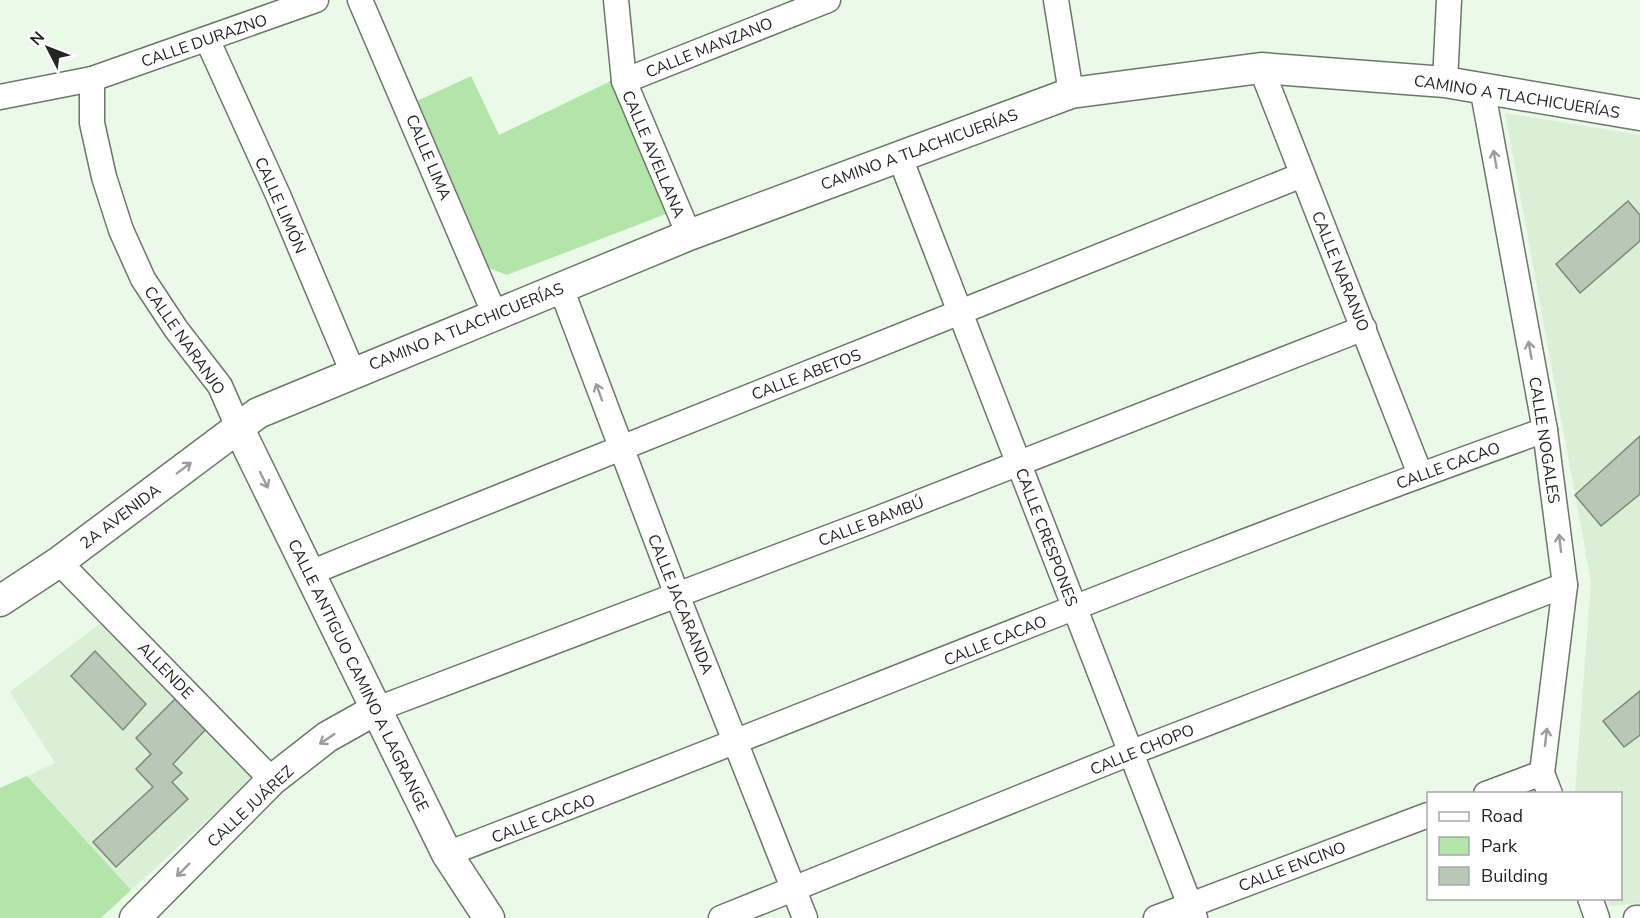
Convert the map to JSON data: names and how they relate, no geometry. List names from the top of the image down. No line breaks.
{"streets":{"street":["CALLE DURAZNO","CALLE MANZANO","CAMINO A TLACHICUERÍAS","CALLE AVELLANA","CALLE LIMA","CALLE LIMÓN","CALLE NARANJO","CALLE ABETOS","CALLE NOGALES","CALLE CACAO","2A AVENIDA","CALLE BAMBÚ","CALLE CRESPONES","CALLE JACARANDA","ALLENDE","CALLE ANTIGUO CAMINO A LAGRANGE","CALLE CHOPO","CALLE JUÁREZ","CALLE ENCINO"]},"crossings":[["CALLE DURAZNO","CALLE LIMÓN"],["CALLE DURAZNO","CALLE NARANJO"],["CALLE MANZANO","CALLE AVELLANA"],["CAMINO A TLACHICUERÍAS","CALLE AVELLANA"],["CAMINO A TLACHICUERÍAS","CALLE LIMA"],["CAMINO A TLACHICUERÍAS","CALLE LIMÓN"],["CAMINO A TLACHICUERÍAS","CALLE NARANJO"],["CAMINO A TLACHICUERÍAS","CALLE NOGALES"],["CAMINO A TLACHICUERÍAS","2A AVENIDA"],["CAMINO A TLACHICUERÍAS","CALLE CRESPONES"],["CAMINO A TLACHICUERÍAS","CALLE JACARANDA"],["CAMINO A TLACHICUERÍAS","CALLE ANTIGUO CAMINO A LAGRANGE"],["CALLE NARANJO","CALLE ABETOS"],["CALLE NARANJO","CALLE CACAO"],["CALLE NARANJO","2A AVENIDA"],["CALLE NARANJO","CALLE BAMBÚ"],["CALLE NARANJO","CALLE ANTIGUO CAMINO A LAGRANGE"],["CALLE ABETOS","CALLE CRESPONES"],["CALLE ABETOS","CALLE JACARANDA"],["CALLE ABETOS","CALLE ANTIGUO CAMINO A LAGRANGE"],["CALLE NOGALES","CALLE CACAO"],["CALLE NOGALES","CALLE CHOPO"],["CALLE CACAO","CALLE CRESPONES"],["CALLE CACAO","CALLE JACARANDA"],["CALLE CACAO","CALLE ANTIGUO CAMINO A LAGRANGE"],["2A AVENIDA","ALLENDE"],["2A AVENIDA","CALLE ANTIGUO CAMINO A LAGRANGE"],["CALLE BAMBÚ","CALLE CRESPONES"],["CALLE BAMBÚ","CALLE JACARANDA"],["CALLE BAMBÚ","CALLE ANTIGUO CAMINO A LAGRANGE"],["CALLE BAMBÚ","CALLE JUÁREZ"],["CALLE CRESPONES","CALLE CHOPO"],["CALLE CRESPONES","CALLE ENCINO"],["CALLE JACARANDA","CALLE CHOPO"],["ALLENDE","CALLE JUÁREZ"],["CALLE ANTIGUO CAMINO A LAGRANGE","CALLE JUÁREZ"]],"one_way":["CALLE NOGALES","2A AVENIDA","CALLE JUÁREZ"],"legend":["Road","Park","Building"],"north":"top left"}
